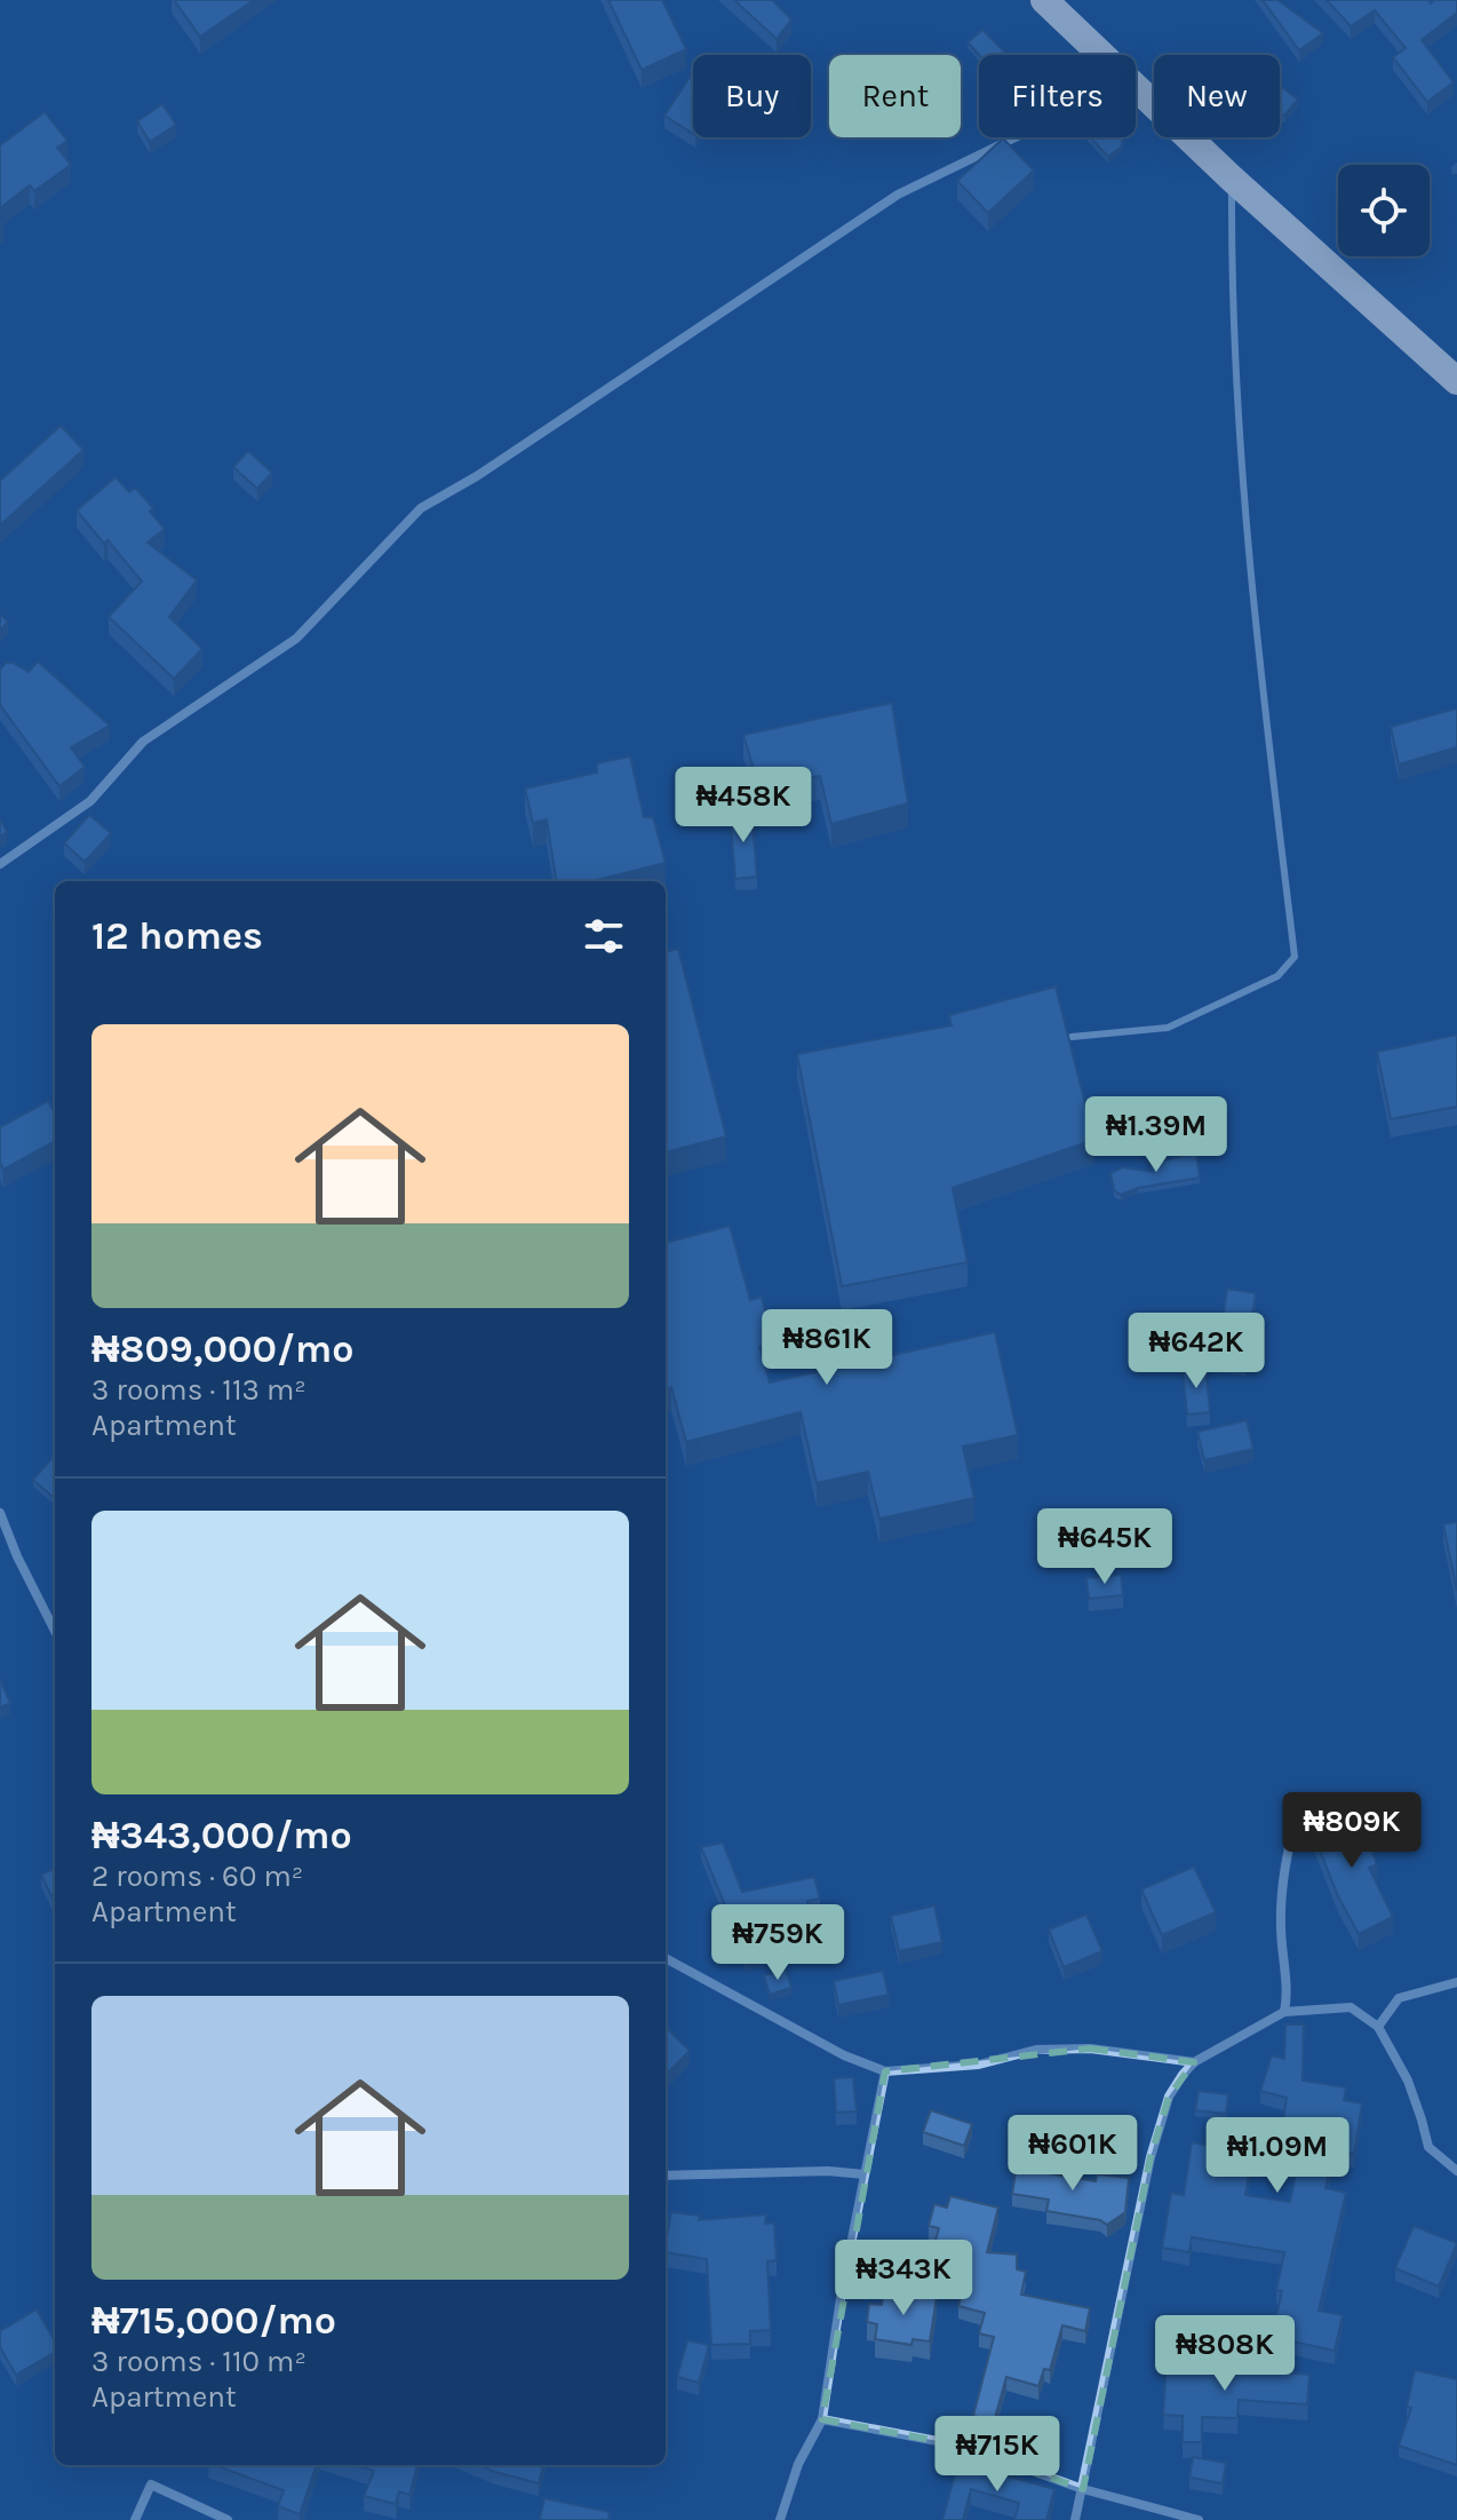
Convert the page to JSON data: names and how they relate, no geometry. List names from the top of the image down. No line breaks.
{"page":{"chip":["Buy","Rent","Filters","New"],"price":["₦458K","₦1.39M","₦861K","₦642K","₦645K","₦809K","₦759K","₦601K","₦1.09M","₦343K","₦808K","₦715K"],"heading":"12 homes","list":[{"name":"₦809,000/mo","note":"3 rooms · 113 m² · Apartment"},{"name":"₦343,000/mo","note":"2 rooms · 60 m² · Apartment"},{"name":"₦715,000/mo","note":"3 rooms · 110 m² · Apartment"}]}}
